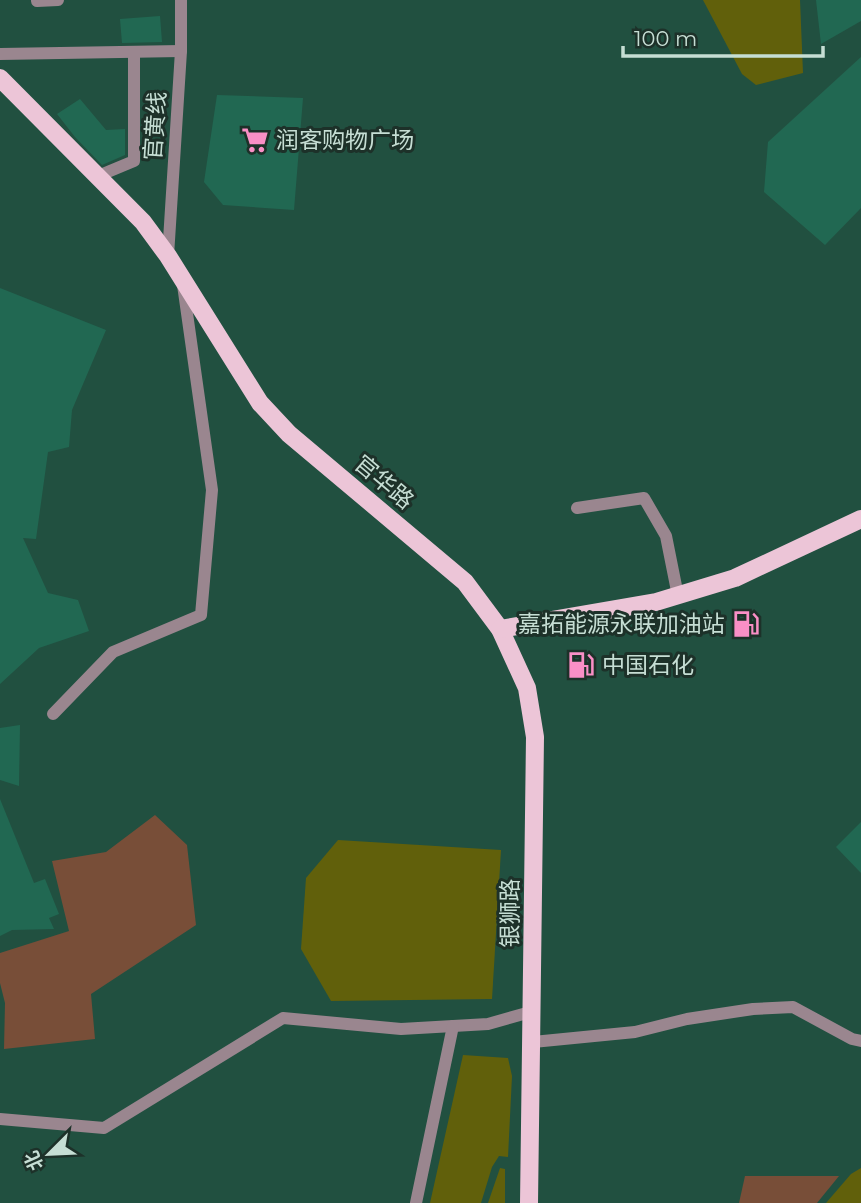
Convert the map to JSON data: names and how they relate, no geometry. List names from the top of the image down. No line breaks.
{"streets":{"main road":["官华路","银狮路"],"street":["官黄线"]},"crossings":[["官黄线","官华路"],["官华路","银狮路"]],"places":{"supermarket":["润客购物广场"],"fuel station":["嘉拓能源永联加油站","中国石化"]},"scale_bar":"100 m","north":"bottom left"}
